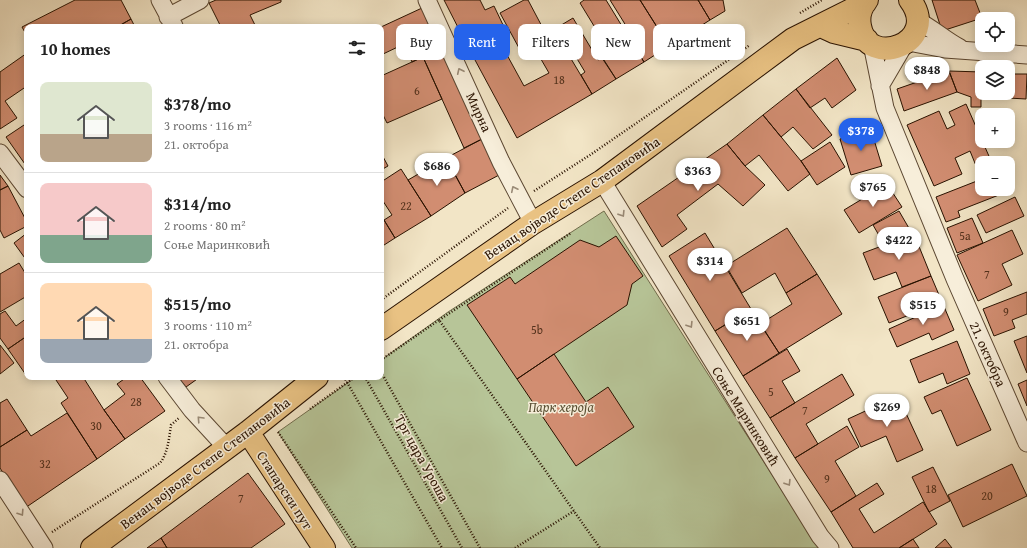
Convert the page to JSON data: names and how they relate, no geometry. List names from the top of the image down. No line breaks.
{"streets":{"main road":["Венац војводе Степе Степановића","Стапарски пут"],"street":["Мирна","21. октобра","Соње Маринковић"],"path":["Трг цара Уроша"]},"crossings":[["Мирна","Венац војводе Степе Степановића"],["Венац војводе Степе Степановића","Соње Маринковић"],["Венац војводе Степе Степановића","Стапарски пут"]],"one_way":["Мирна","Соње Маринковић"],"parks":["Парк хероја"],"house_numbers":["18","6","22","5a","7","9","5b","5","28","7","30","32","9","18","20","7"],"page":{"map_buttons":["+","−"],"chip":["Buy","Rent","Filters","New","Apartment"],"heading":"10 homes","price":["$848","$378","$686","$363","$765","$422","$314","$515","$651","$269"],"list":[{"name":"$378/mo","note":"3 rooms · 116 m² · 21. октобра"},{"name":"$314/mo","note":"2 rooms · 80 m² · Соње Маринковић"},{"name":"$515/mo","note":"3 rooms · 110 m² · 21. октобра"}]}}
